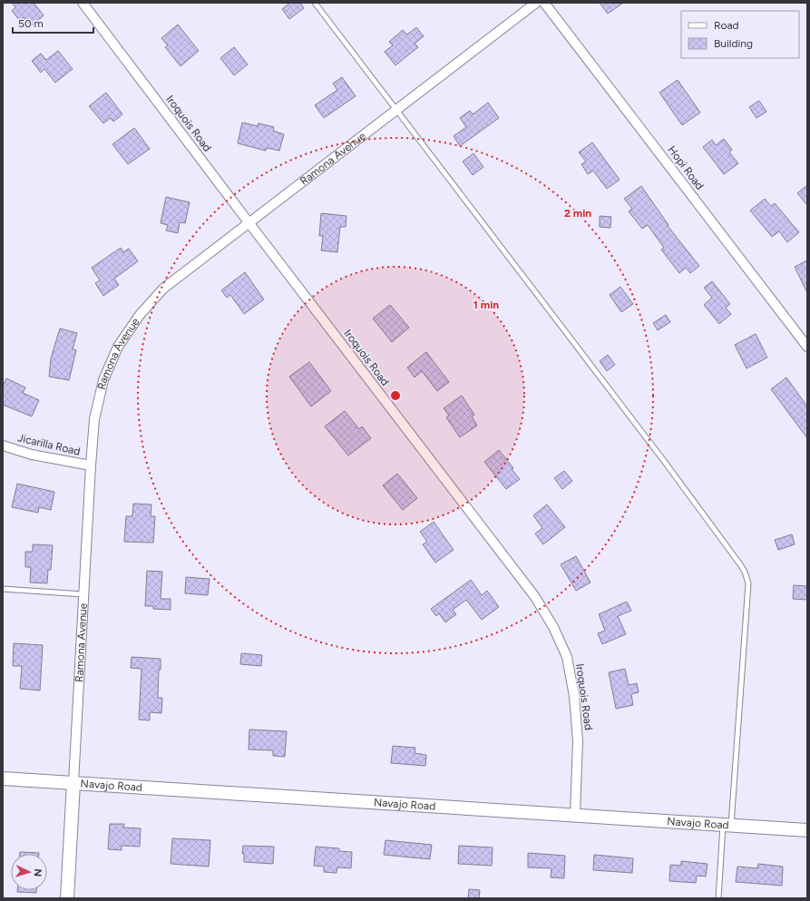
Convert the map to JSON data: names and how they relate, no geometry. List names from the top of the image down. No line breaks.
{"streets":{"main road":["Ramona Avenue","Navajo Road"],"street":["Iroquois Road","Hopi Road","Jicarilla Road"]},"crossings":[["Iroquois Road","Ramona Avenue"],["Iroquois Road","Navajo Road"],["Ramona Avenue","Jicarilla Road"],["Ramona Avenue","Navajo Road"]],"legend":["Road","Building"],"scale_bar":"50 m","north":"right","rings":["2 min","1 min"]}
